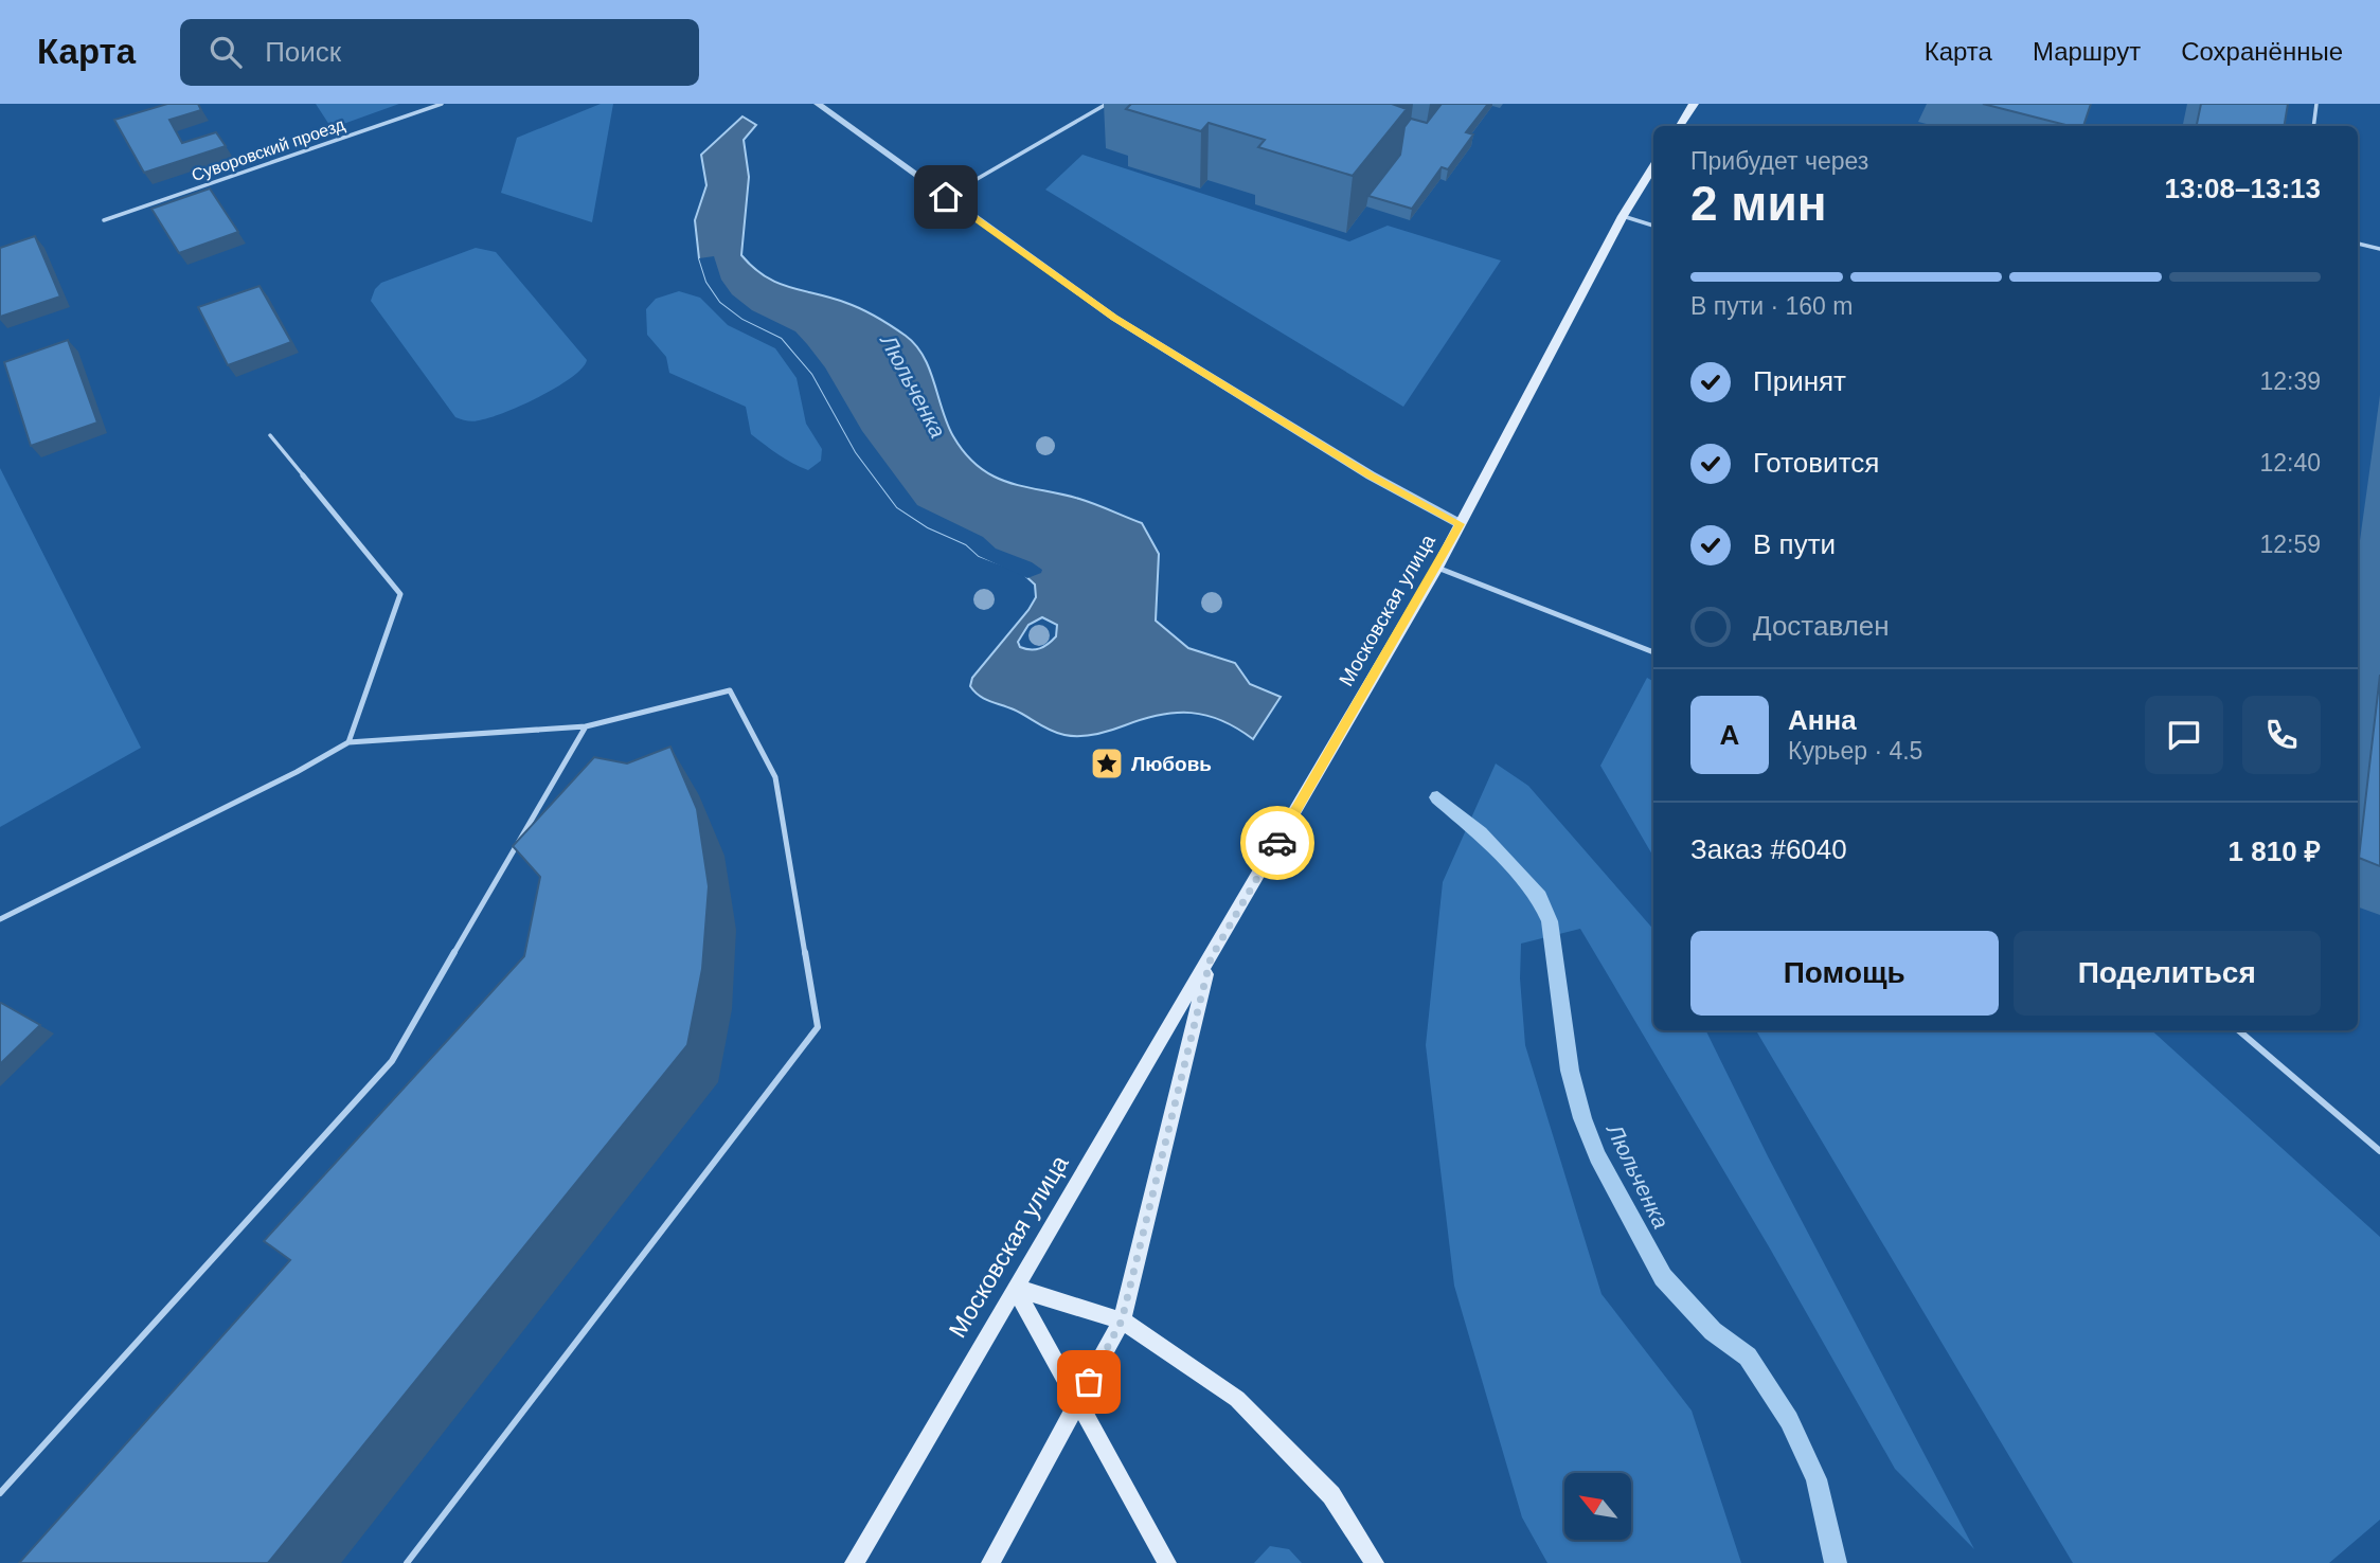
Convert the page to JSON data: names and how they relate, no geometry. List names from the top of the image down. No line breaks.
{"streets":{"main road":["Московская улица"],"lane":["Суворовский проезд"]},"water":["Люльченка"],"places":{"place":["Любовь"]},"north":"top left","page":{"header":"Карта","search":"Поиск","nav":["Карта","Маршрут","Сохранённые"],"heading":["2 мин","Прибудет через","13:08–13:13"],"panel":["Анна","Курьер · 4.5","Заказ #6040","1 810 ₽"],"bar":"В пути · 160 m","list":[["Принят","12:39"],["Готовится","12:40"],["В пути","12:59"],"Доставлен"],"round":"А","buttons":["Помощь","Поделиться"]}}
